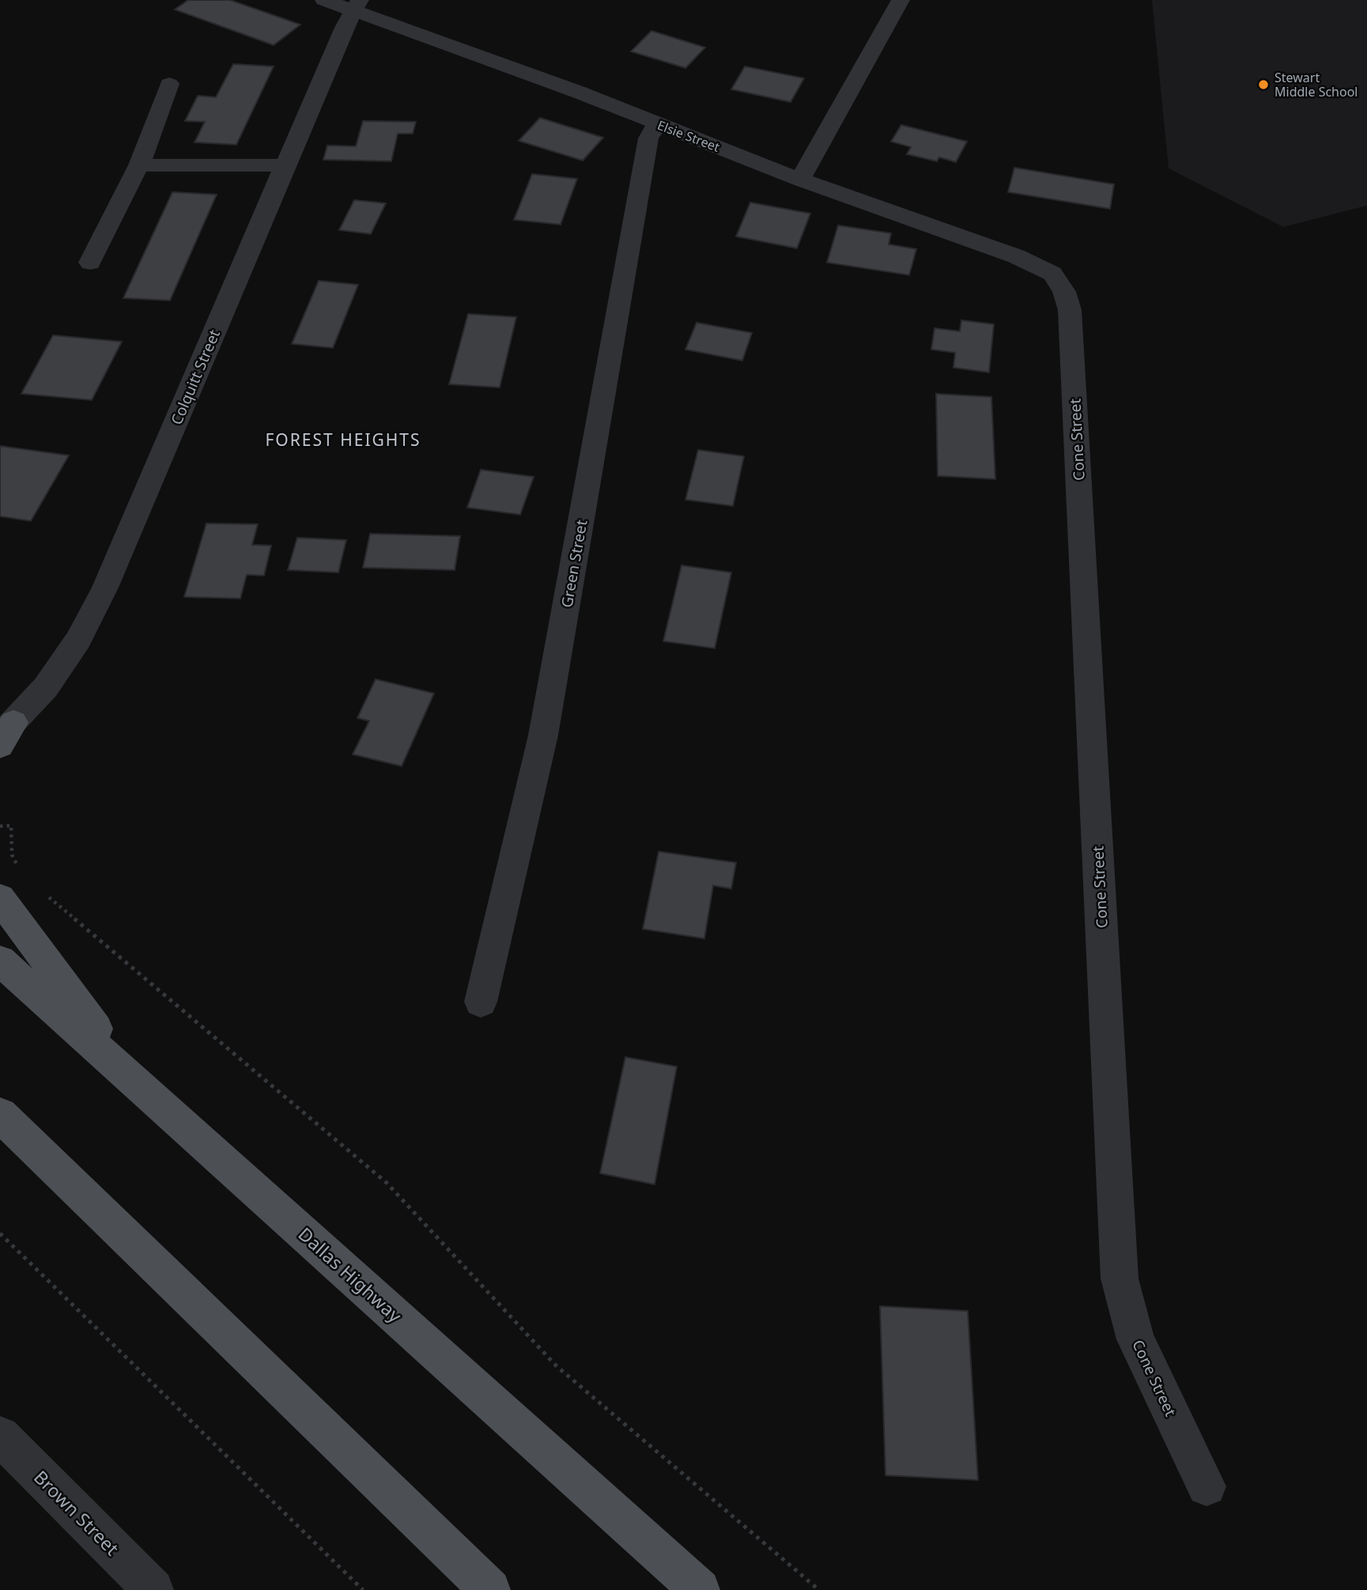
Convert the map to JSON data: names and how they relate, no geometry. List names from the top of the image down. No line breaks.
{"streets":{"main road":["Dallas Highway"],"street":["Elsie Street","Colquitt Street","Cone Street","Green Street","Brown Street"]},"crossings":[["Elsie Street","Colquitt Street"],["Elsie Street","Cone Street"],["Elsie Street","Green Street"]],"districts":["FOREST HEIGHTS"],"places":["Stewart Middle School"]}
